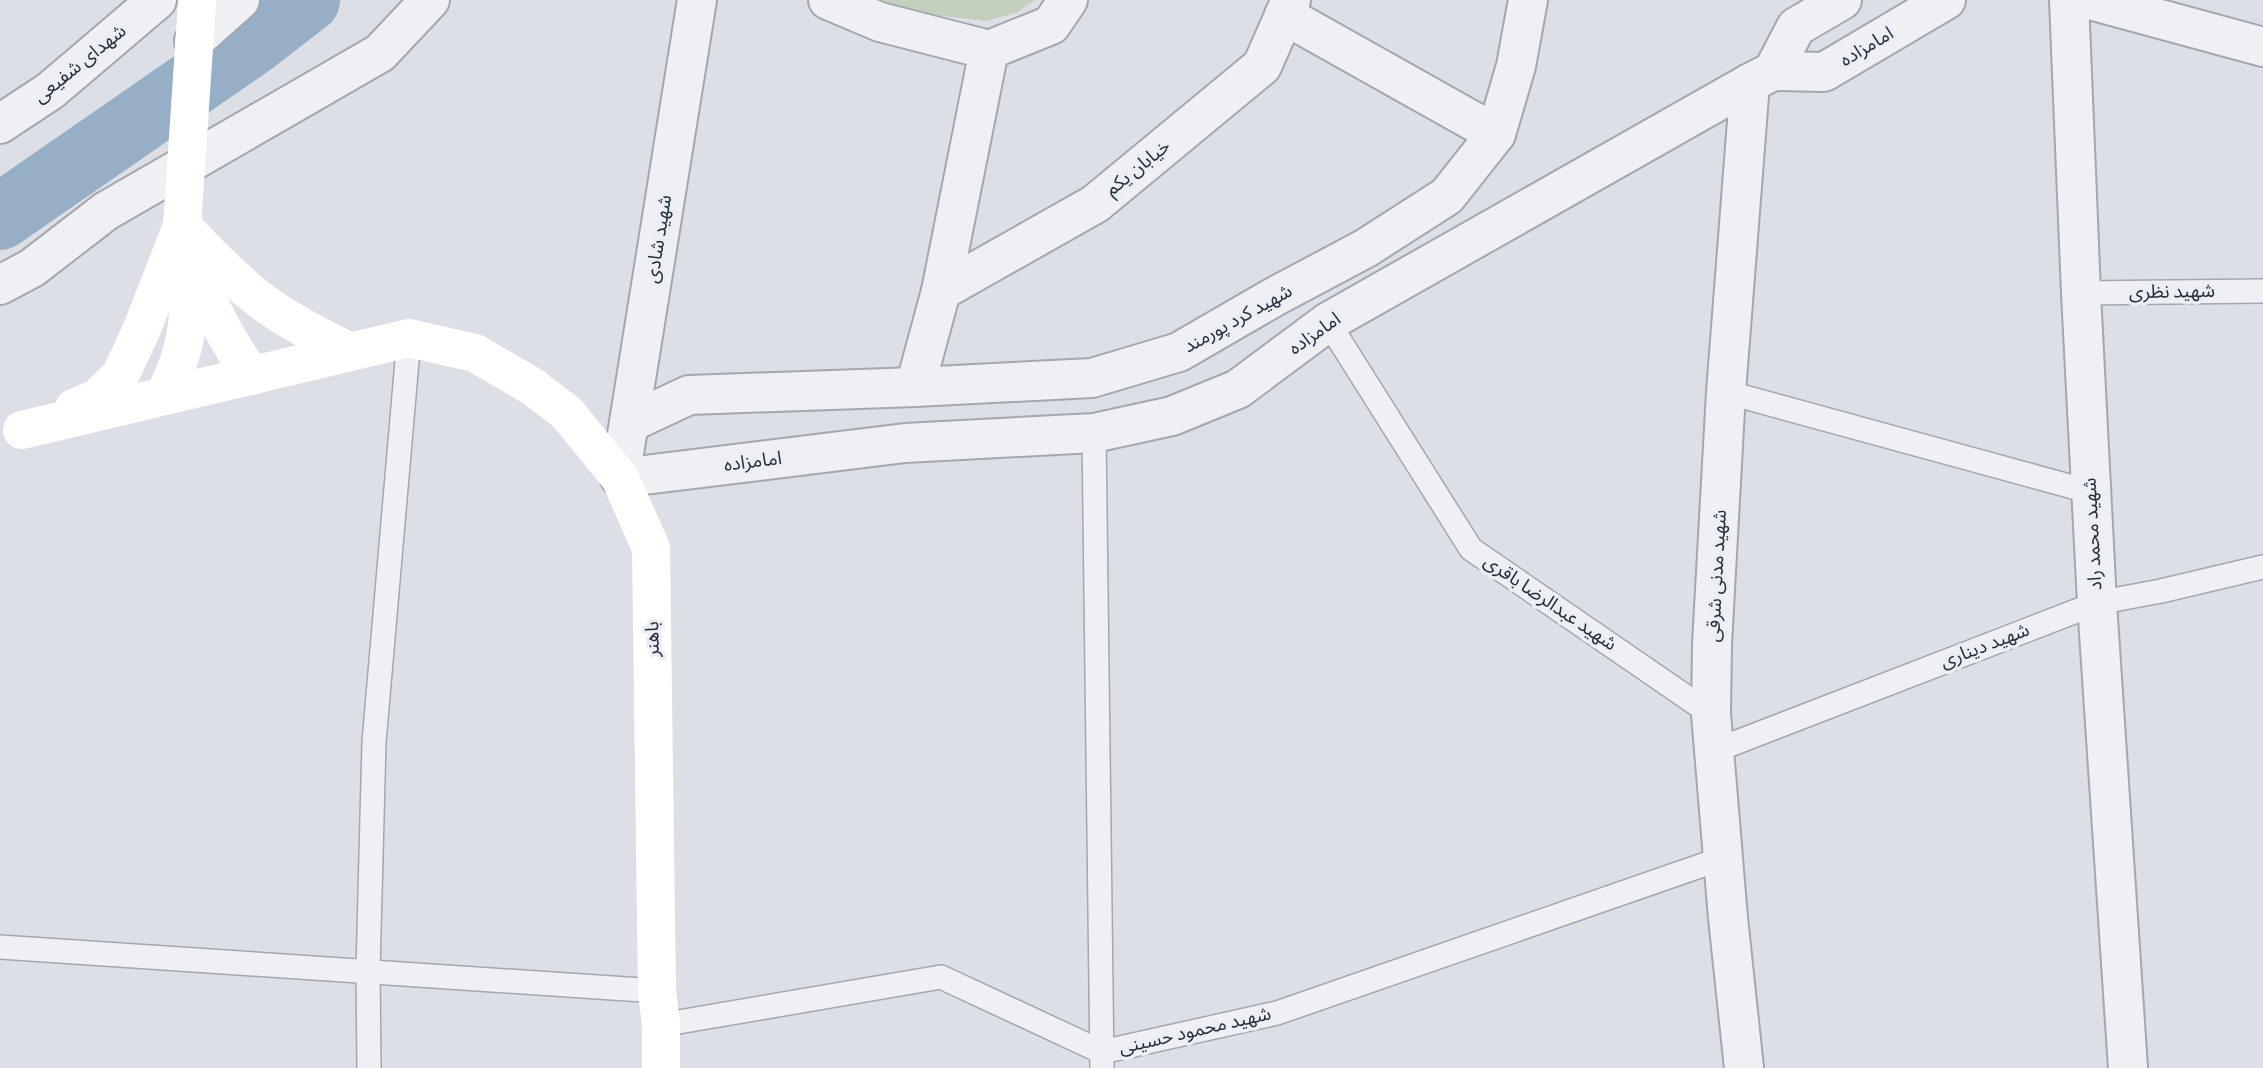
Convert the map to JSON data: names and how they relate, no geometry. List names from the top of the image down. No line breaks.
{"streets":{"main road":["باهنر"],"street":["امامزاده","شهدای شفیعی","خیابان یکم","شهید شادی","شهید کرد پورمند","شهید محمد راد","شهید مدنی شرقی"],"lane":["شهید نظری","شهید عبدالرضا باقری","شهید دیناری","شهید محمود حسینی"]},"crossings":[["امامزاده","شهید شادی"],["امامزاده","شهید مدنی شرقی"],["امامزاده","شهید عبدالرضا باقری"],["امامزاده","باهنر"],["شهید شادی","شهید کرد پورمند"],["شهید شادی","باهنر"],["شهید نظری","شهید محمد راد"],["شهید محمد راد","شهید دیناری"],["شهید مدنی شرقی","شهید عبدالرضا باقری"],["شهید مدنی شرقی","شهید دیناری"],["شهید مدنی شرقی","شهید محمود حسینی"],["شهید عبدالرضا باقری","شهید دیناری"],["باهنر","شهید محمود حسینی"]]}
